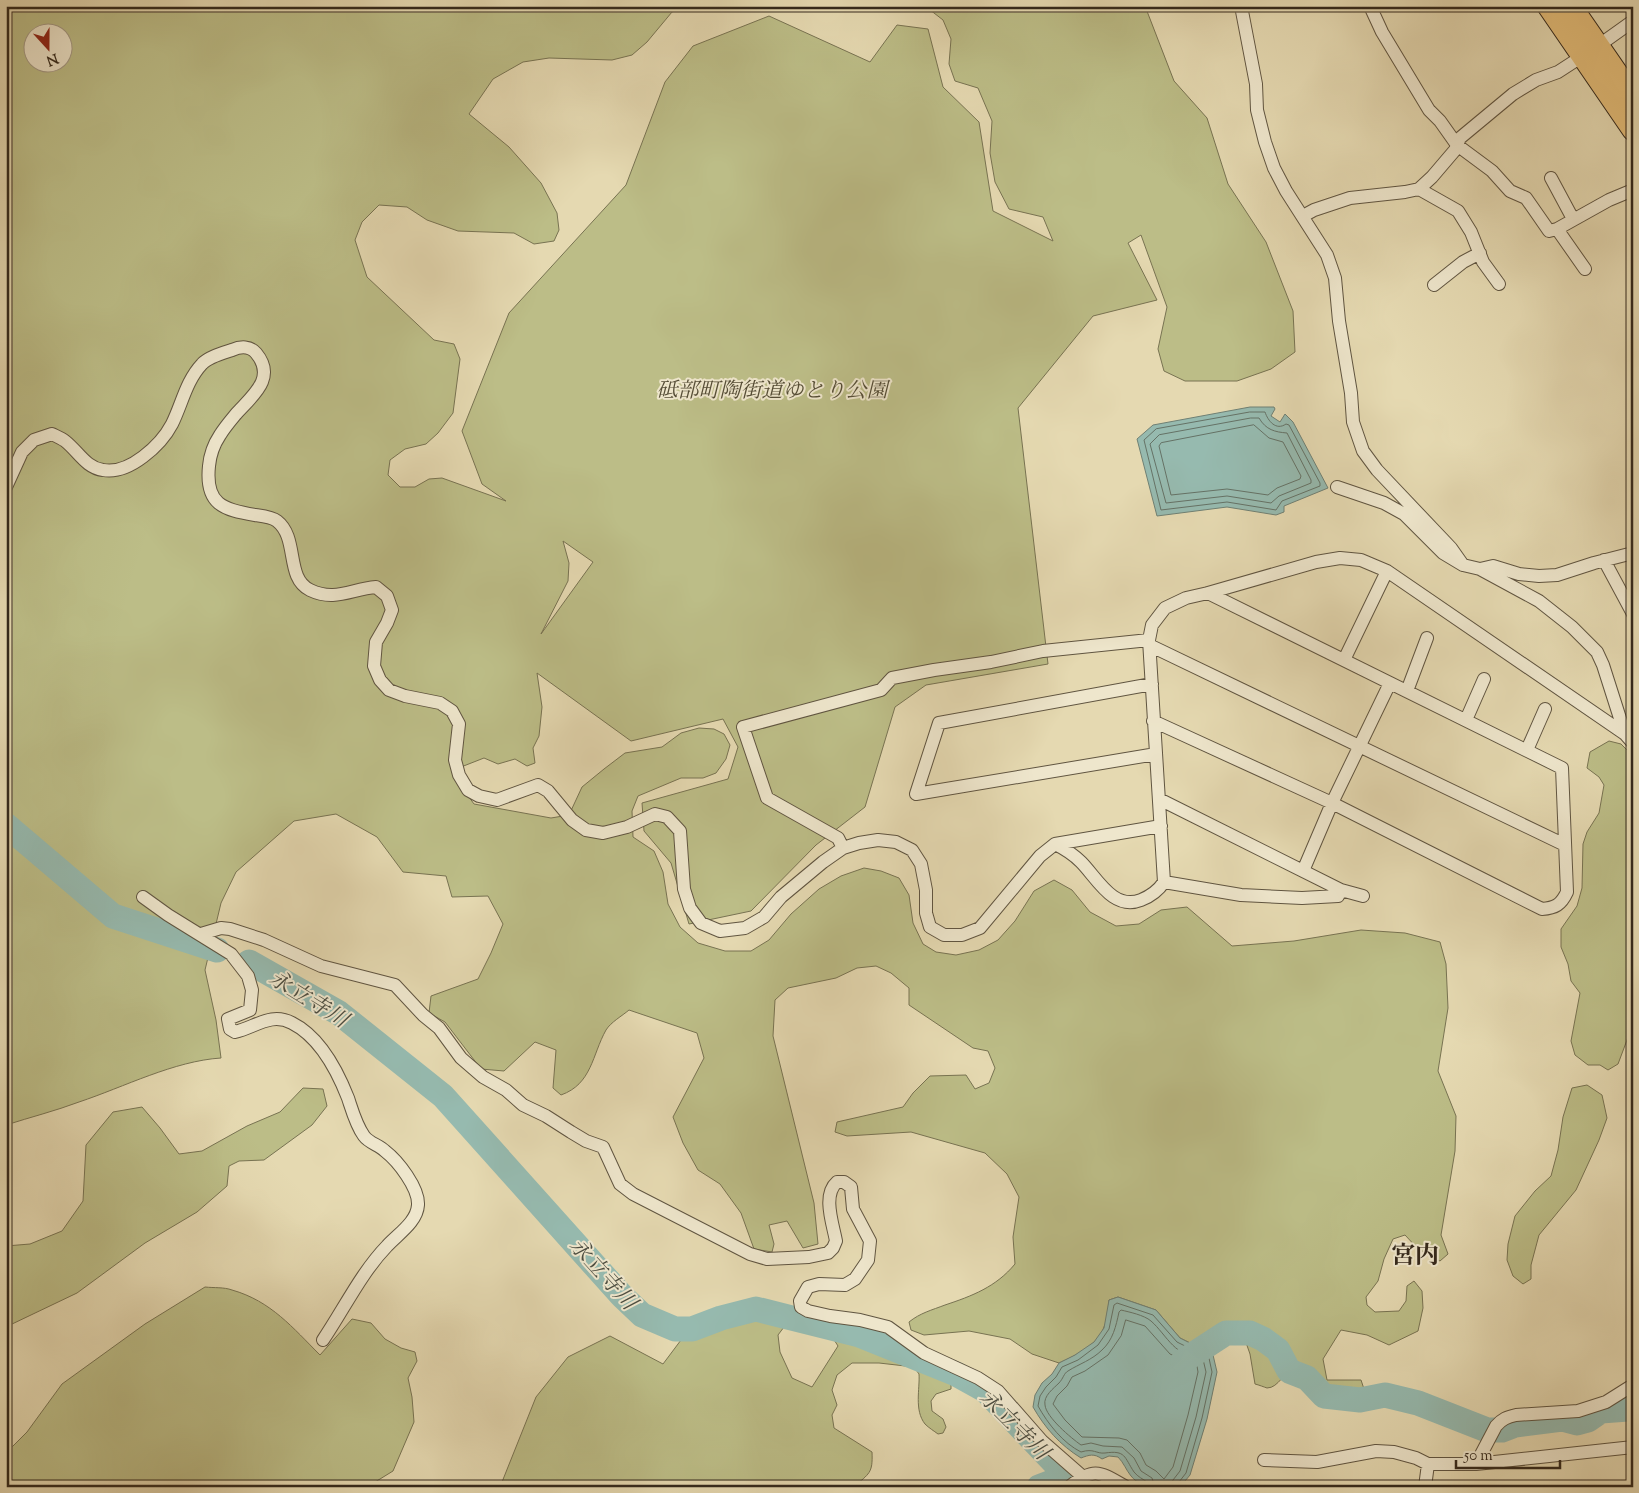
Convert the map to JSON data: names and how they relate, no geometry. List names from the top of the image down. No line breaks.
{"districts":["宮内"],"water":["永立寺川"],"parks":["砥部町陶街道ゆとり公園"],"scale_bar":"50 m","north":"bottom"}
